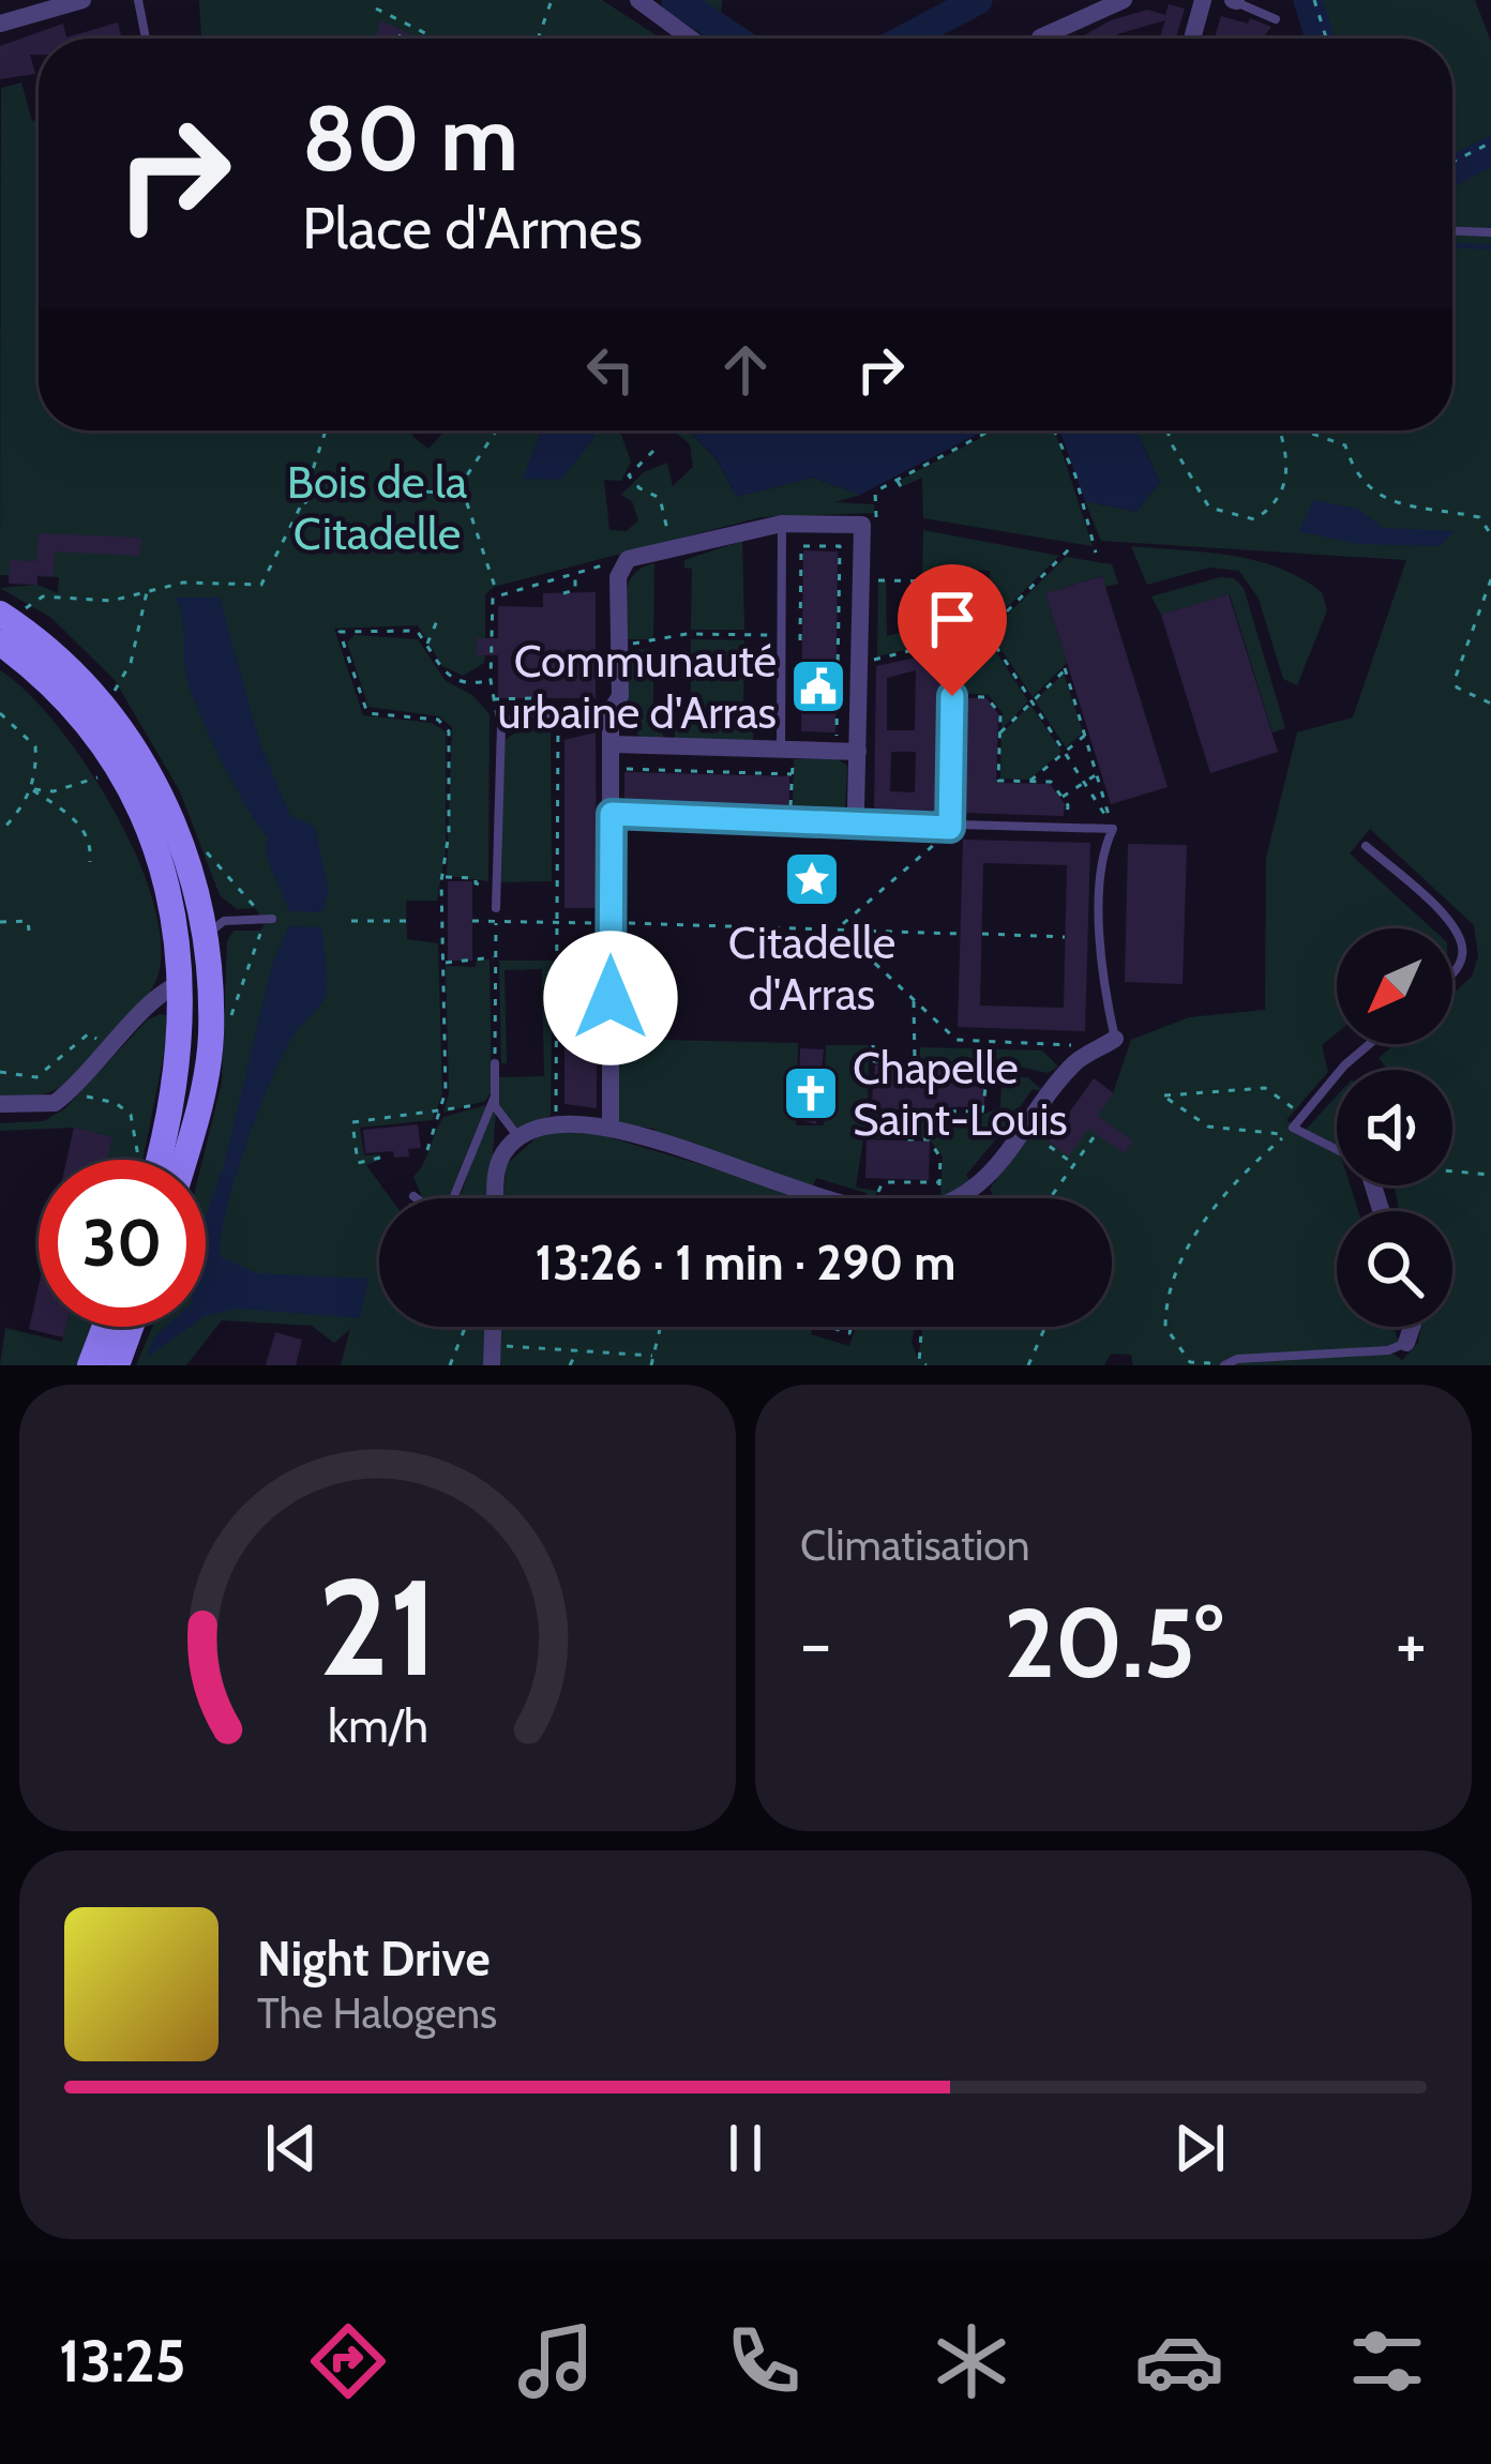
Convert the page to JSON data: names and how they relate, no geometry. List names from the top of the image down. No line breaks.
{"parks":["Bois de la Citadelle"],"places":{"public building":["Communauté urbaine d'Arras"],"place":["Citadelle d'Arras"],"church":["Chapelle Saint-Louis"]},"north":"bottom left","page":{"turn":["80 m","Place d'Armes"],"limit":"30","trip":"13:26 · 1 min · 290 m","tile":"Climatisation","heat":["−","20.5°","+"],"song":["Night Drive","The Halogens"],"tabs":"13:25","gauge":["21","km/h"]}}
